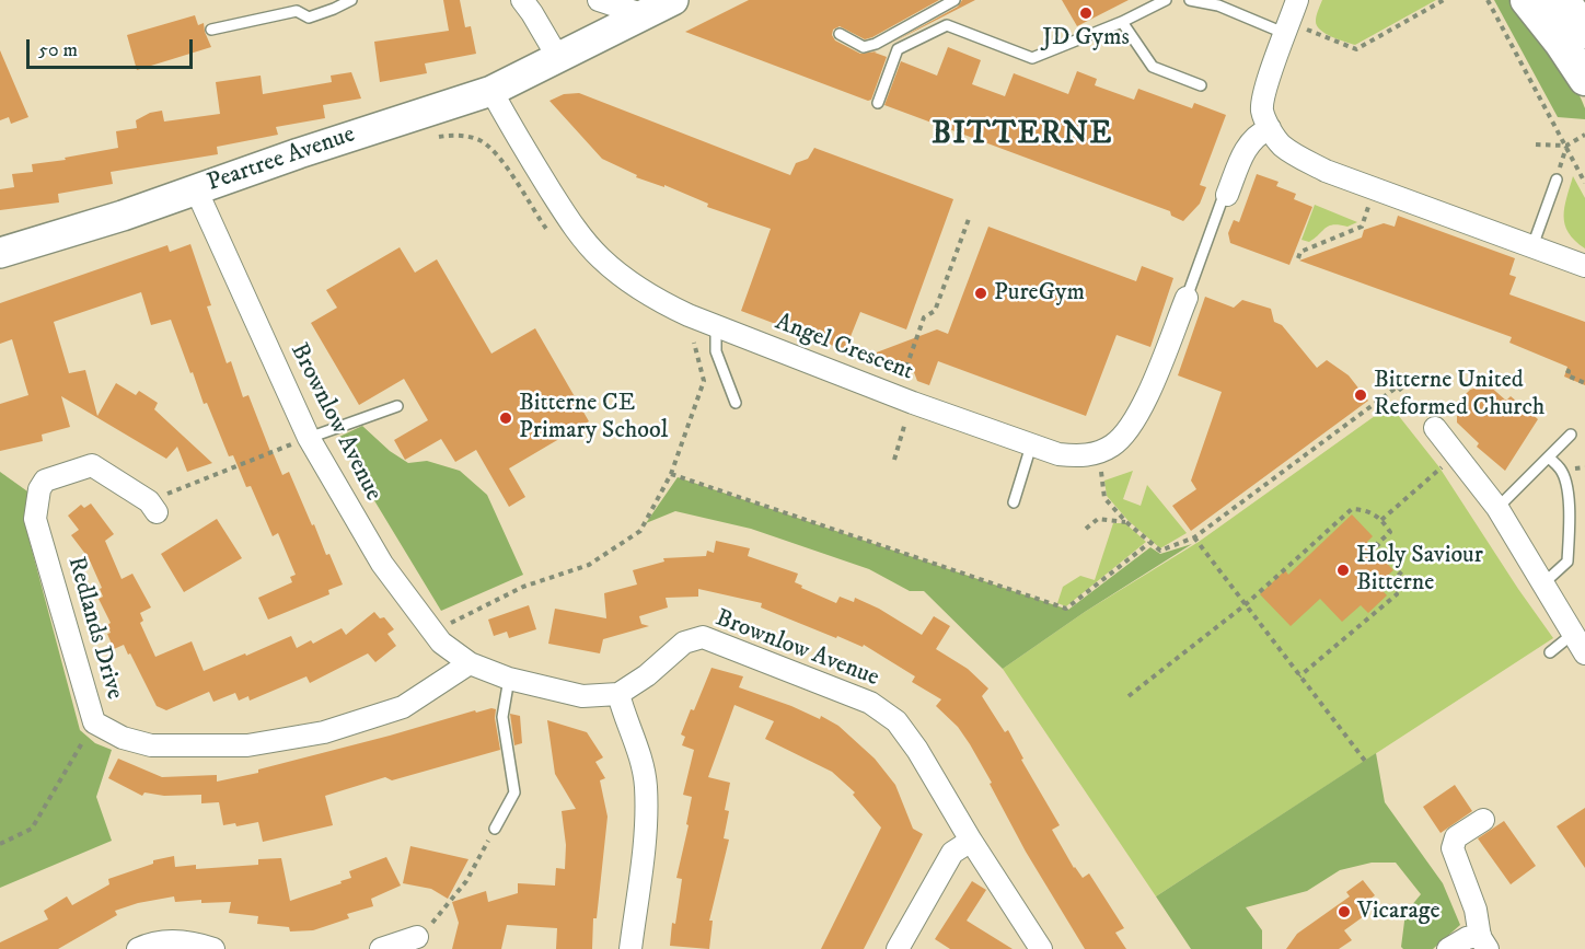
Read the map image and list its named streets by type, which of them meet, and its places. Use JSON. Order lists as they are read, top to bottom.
{
  "streets": {
    "street": [
      "Peartree Avenue",
      "Angel Crescent",
      "Brownlow Avenue",
      "Redlands Drive"
    ]
  },
  "crossings": [
    ["Peartree Avenue", "Angel Crescent"],
    ["Peartree Avenue", "Brownlow Avenue"],
    ["Brownlow Avenue", "Redlands Drive"]
  ],
  "districts": ["BITTERNE"],
  "places": [
    "JD Gyms",
    "PureGym",
    "Bitterne United Reformed Church",
    "Bitterne CE Primary School",
    "Holy Saviour Bitterne",
    "Vicarage"
  ],
  "scale_bar": "50 m"
}
